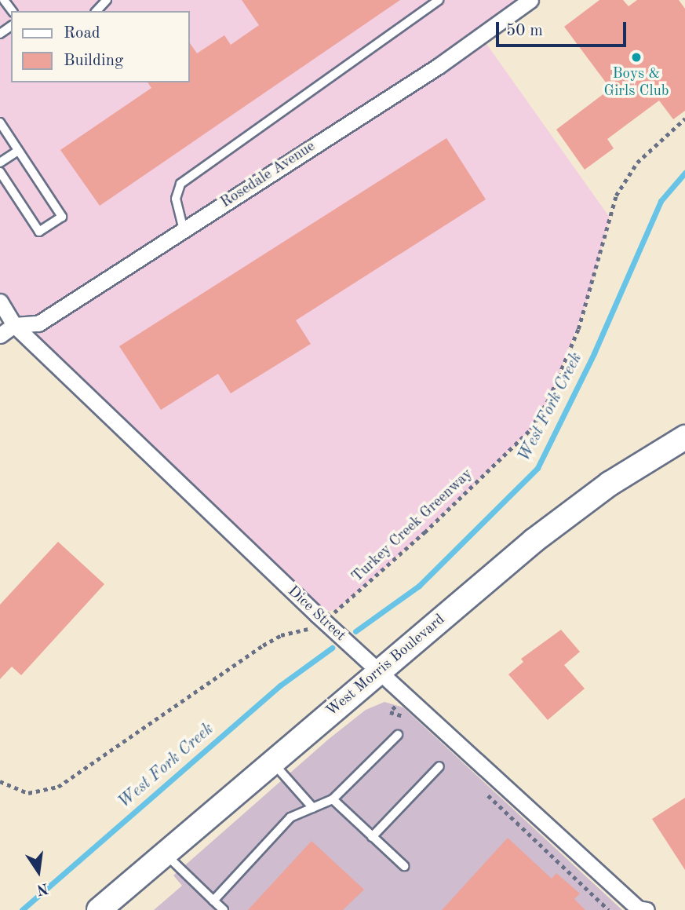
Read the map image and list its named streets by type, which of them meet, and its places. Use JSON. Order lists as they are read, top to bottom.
{
  "streets": {
    "main road": ["West Morris Boulevard"],
    "street": ["Rosedale Avenue", "Dice Street"],
    "path": ["Turkey Creek Greenway"]
  },
  "crossings": [
    ["Rosedale Avenue", "Dice Street"],
    ["Turkey Creek Greenway", "Dice Street"],
    ["Dice Street", "West Morris Boulevard"]
  ],
  "water": ["West Fork Creek"],
  "places": ["Boys & Girls Club"],
  "legend": ["Road", "Building"],
  "scale_bar": "50 m",
  "north": "bottom"
}
